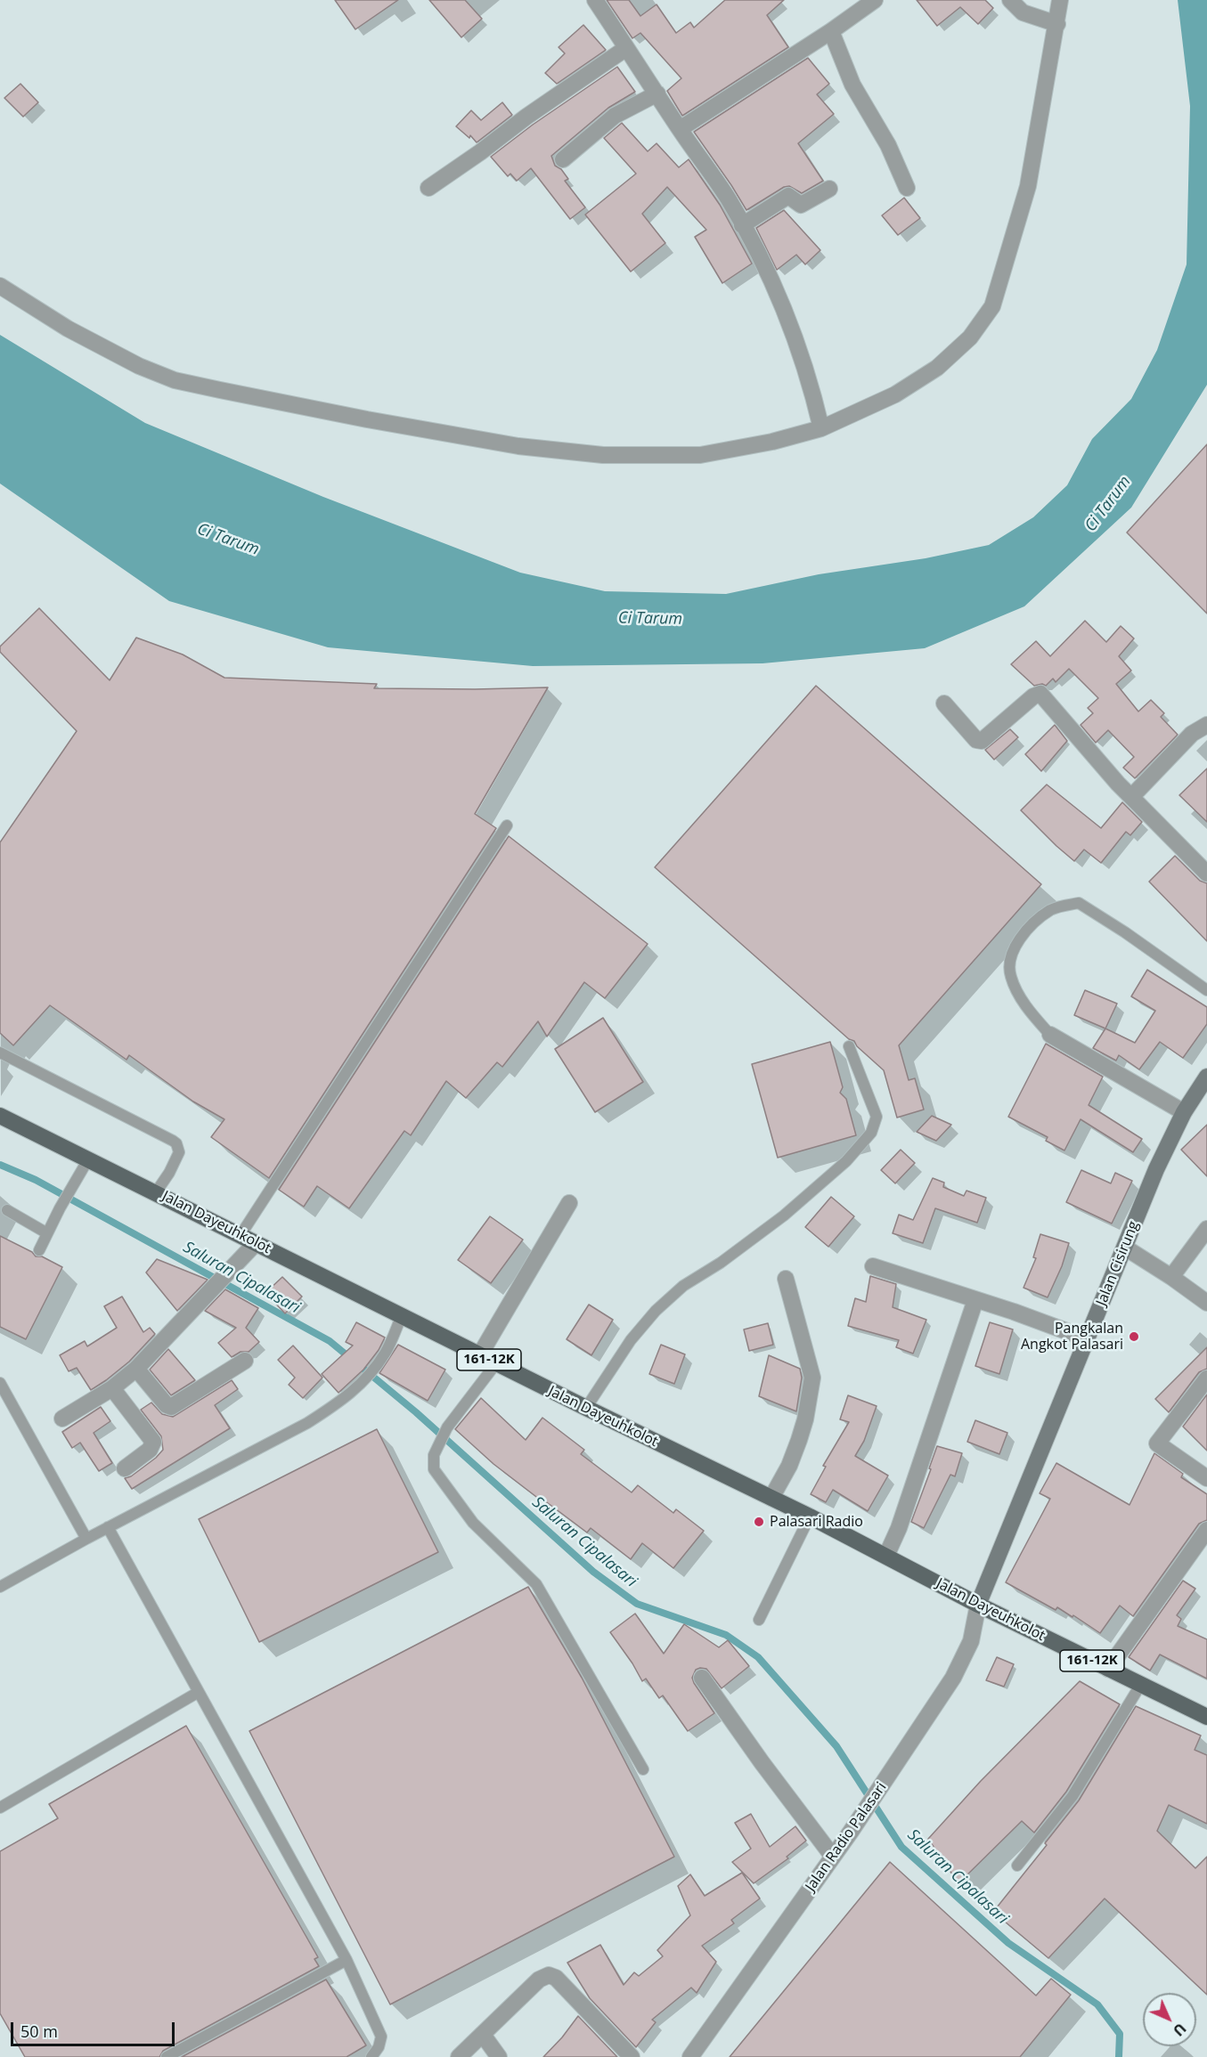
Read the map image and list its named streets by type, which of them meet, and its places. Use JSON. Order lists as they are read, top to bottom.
{
  "streets": {
    "main road": ["Jalan Dayeuhkolot", "Jalan Cisirung", "161-12K"],
    "street": ["Jalan Radio Palasari"]
  },
  "crossings": [
    ["Jalan Dayeuhkolot", "Jalan Cisirung"],
    ["Jalan Dayeuhkolot", "Jalan Radio Palasari"],
    ["Jalan Cisirung", "Jalan Radio Palasari"]
  ],
  "water": ["Ci Tarum", "Saluran Cipalasari"],
  "places": ["Pangkalan Angkot Palasari", "Palasari Radio"],
  "scale_bar": "50 m",
  "north": "bottom right"
}
